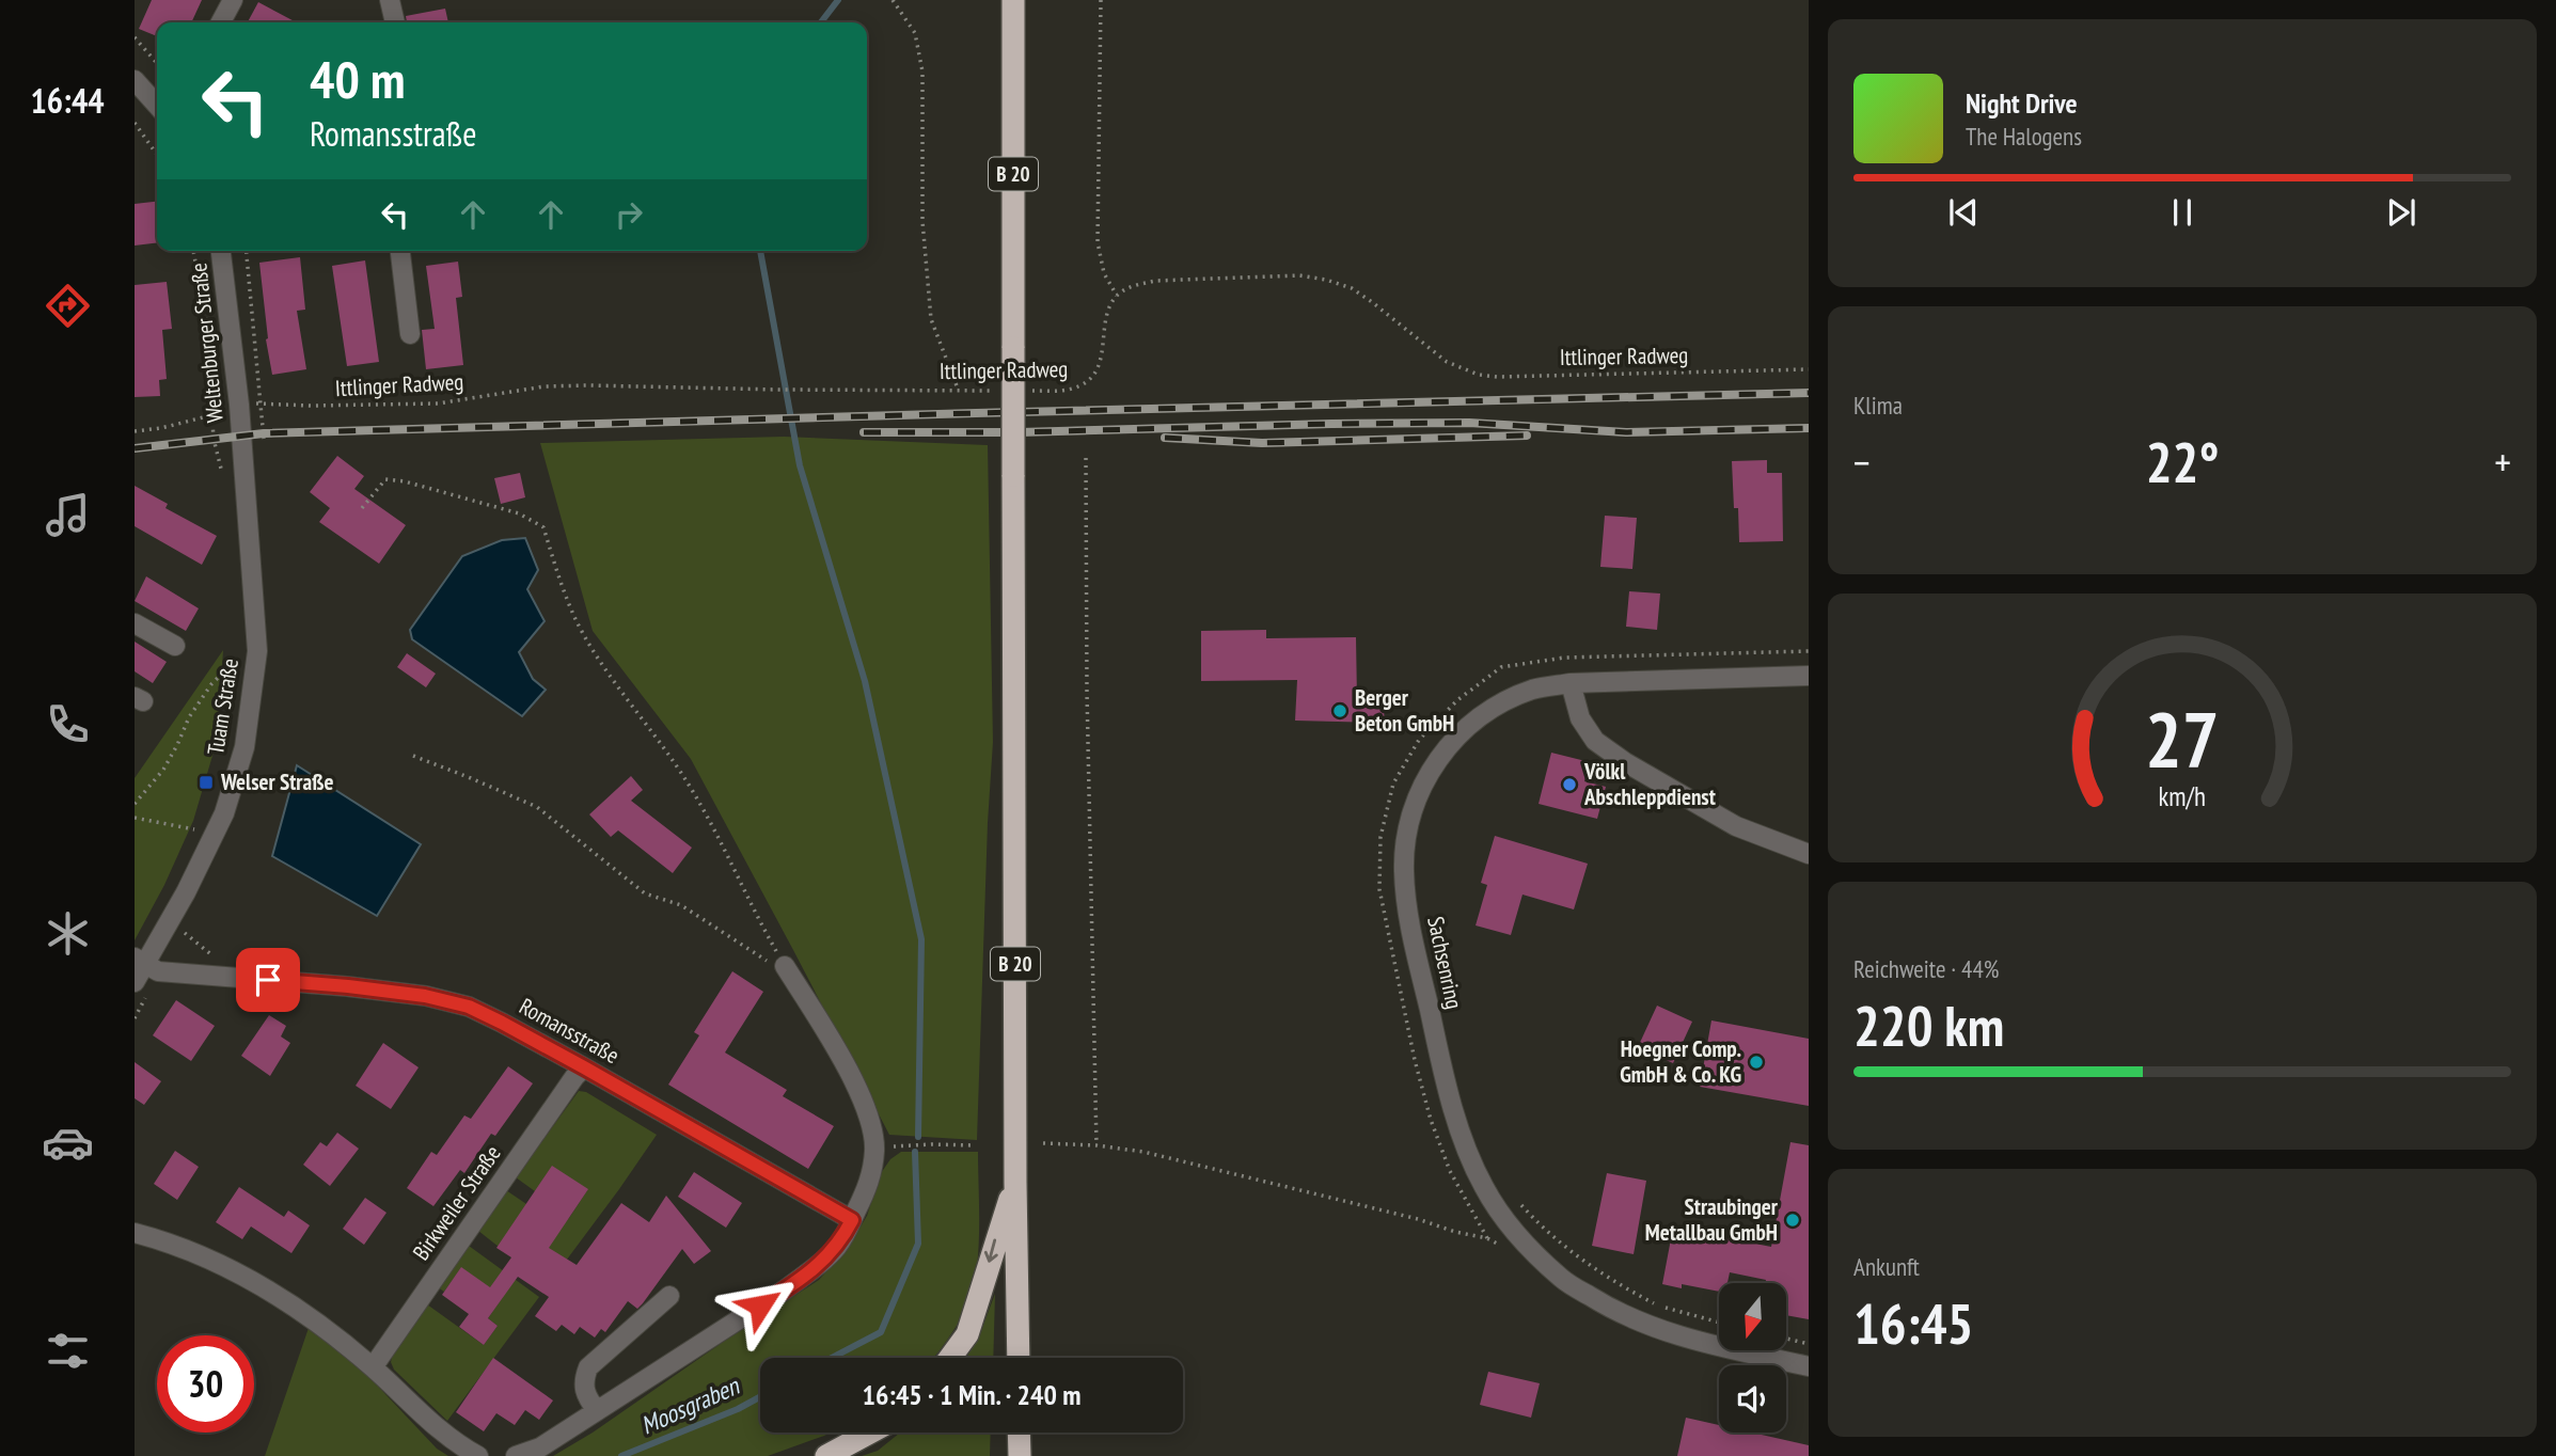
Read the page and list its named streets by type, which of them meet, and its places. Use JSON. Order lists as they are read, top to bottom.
{
  "streets": {
    "highway": ["B 20"],
    "street": [
      "Weltenburger Straße",
      "Tuam Straße",
      "Sachsenring",
      "Romansstraße",
      "Birkweiler Straße"
    ],
    "path": ["Ittlinger Radweg"]
  },
  "crossings": [
    ["Weltenburger Straße", "Ittlinger Radweg"],
    ["Weltenburger Straße", "Tuam Straße"],
    ["Tuam Straße", "Romansstraße"],
    ["Romansstraße", "Birkweiler Straße"]
  ],
  "water": ["Moosgraben"],
  "places": {
    "other": [
      "Berger Beton GmbH",
      "Völkl Abschleppdienst",
      "Hoegner Comp. GmbH & Co. KG",
      "Straubinger Metallbau GmbH"
    ],
    "transit": ["Welser Straße"]
  },
  "north": "bottom",
  "page": {
    "tabs": "16:44",
    "turn": ["40 m", "Romansstraße"],
    "song": ["Night Drive", "The Halogens"],
    "tile": [
      "Klima",
      ["Reichweite · 44%", "220 km"],
      ["Ankunft", "16:45"]
    ],
    "heat": ["−", "22°", "+"],
    "limit": "30",
    "trip": "16:45 · 1 Min. · 240 m",
    "gauge": ["27", "km/h"]
  }
}
